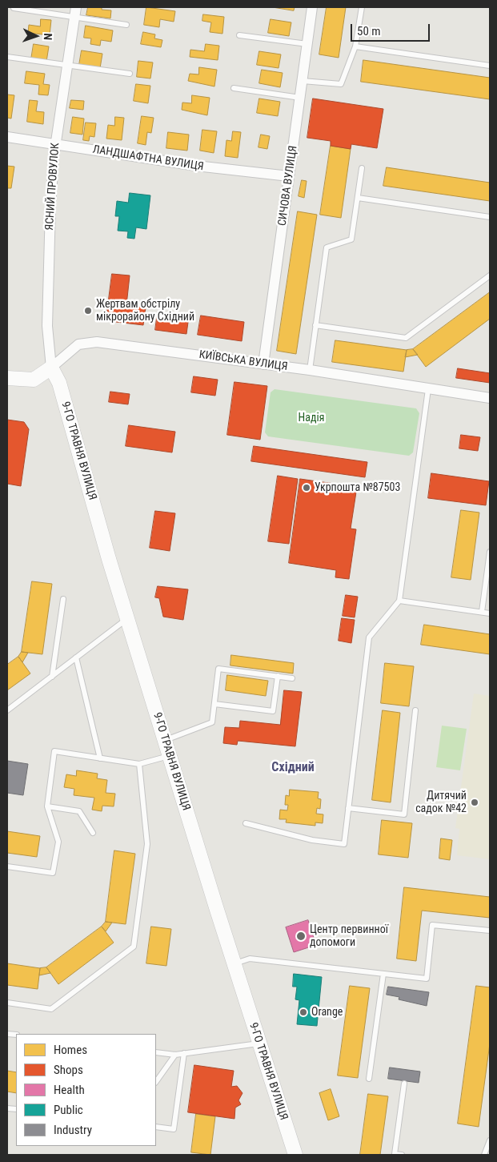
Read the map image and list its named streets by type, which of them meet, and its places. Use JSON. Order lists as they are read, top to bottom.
{
  "streets": {
    "street": [
      "ЛАНДШАФТНА ВУЛИЦЯ",
      "СИЧОВА ВУЛИЦЯ",
      "ЯСНИЙ ПРОВУЛОК",
      "КИЇВСЬКА ВУЛИЦЯ",
      "9-ГО ТРАВНЯ ВУЛИЦЯ"
    ]
  },
  "crossings": [
    ["ЛАНДШАФТНА ВУЛИЦЯ", "СИЧОВА ВУЛИЦЯ"],
    ["ЛАНДШАФТНА ВУЛИЦЯ", "ЯСНИЙ ПРОВУЛОК"],
    ["СИЧОВА ВУЛИЦЯ", "КИЇВСЬКА ВУЛИЦЯ"],
    ["ЯСНИЙ ПРОВУЛОК", "КИЇВСЬКА ВУЛИЦЯ"],
    ["ЯСНИЙ ПРОВУЛОК", "9-ГО ТРАВНЯ ВУЛИЦЯ"],
    ["КИЇВСЬКА ВУЛИЦЯ", "9-ГО ТРАВНЯ ВУЛИЦЯ"]
  ],
  "districts": ["Східний"],
  "parks": ["Надія"],
  "places": [
    "Жертвам обстрілу мікрорайону Східний",
    "Укрпошта №87503",
    "Дитячий садок №42",
    "Центр первинної допомоги",
    "Orange"
  ],
  "legend": [
    "Homes",
    "Shops",
    "Health",
    "Public",
    "Industry"
  ],
  "scale_bar": "50 m",
  "north": "right"
}
